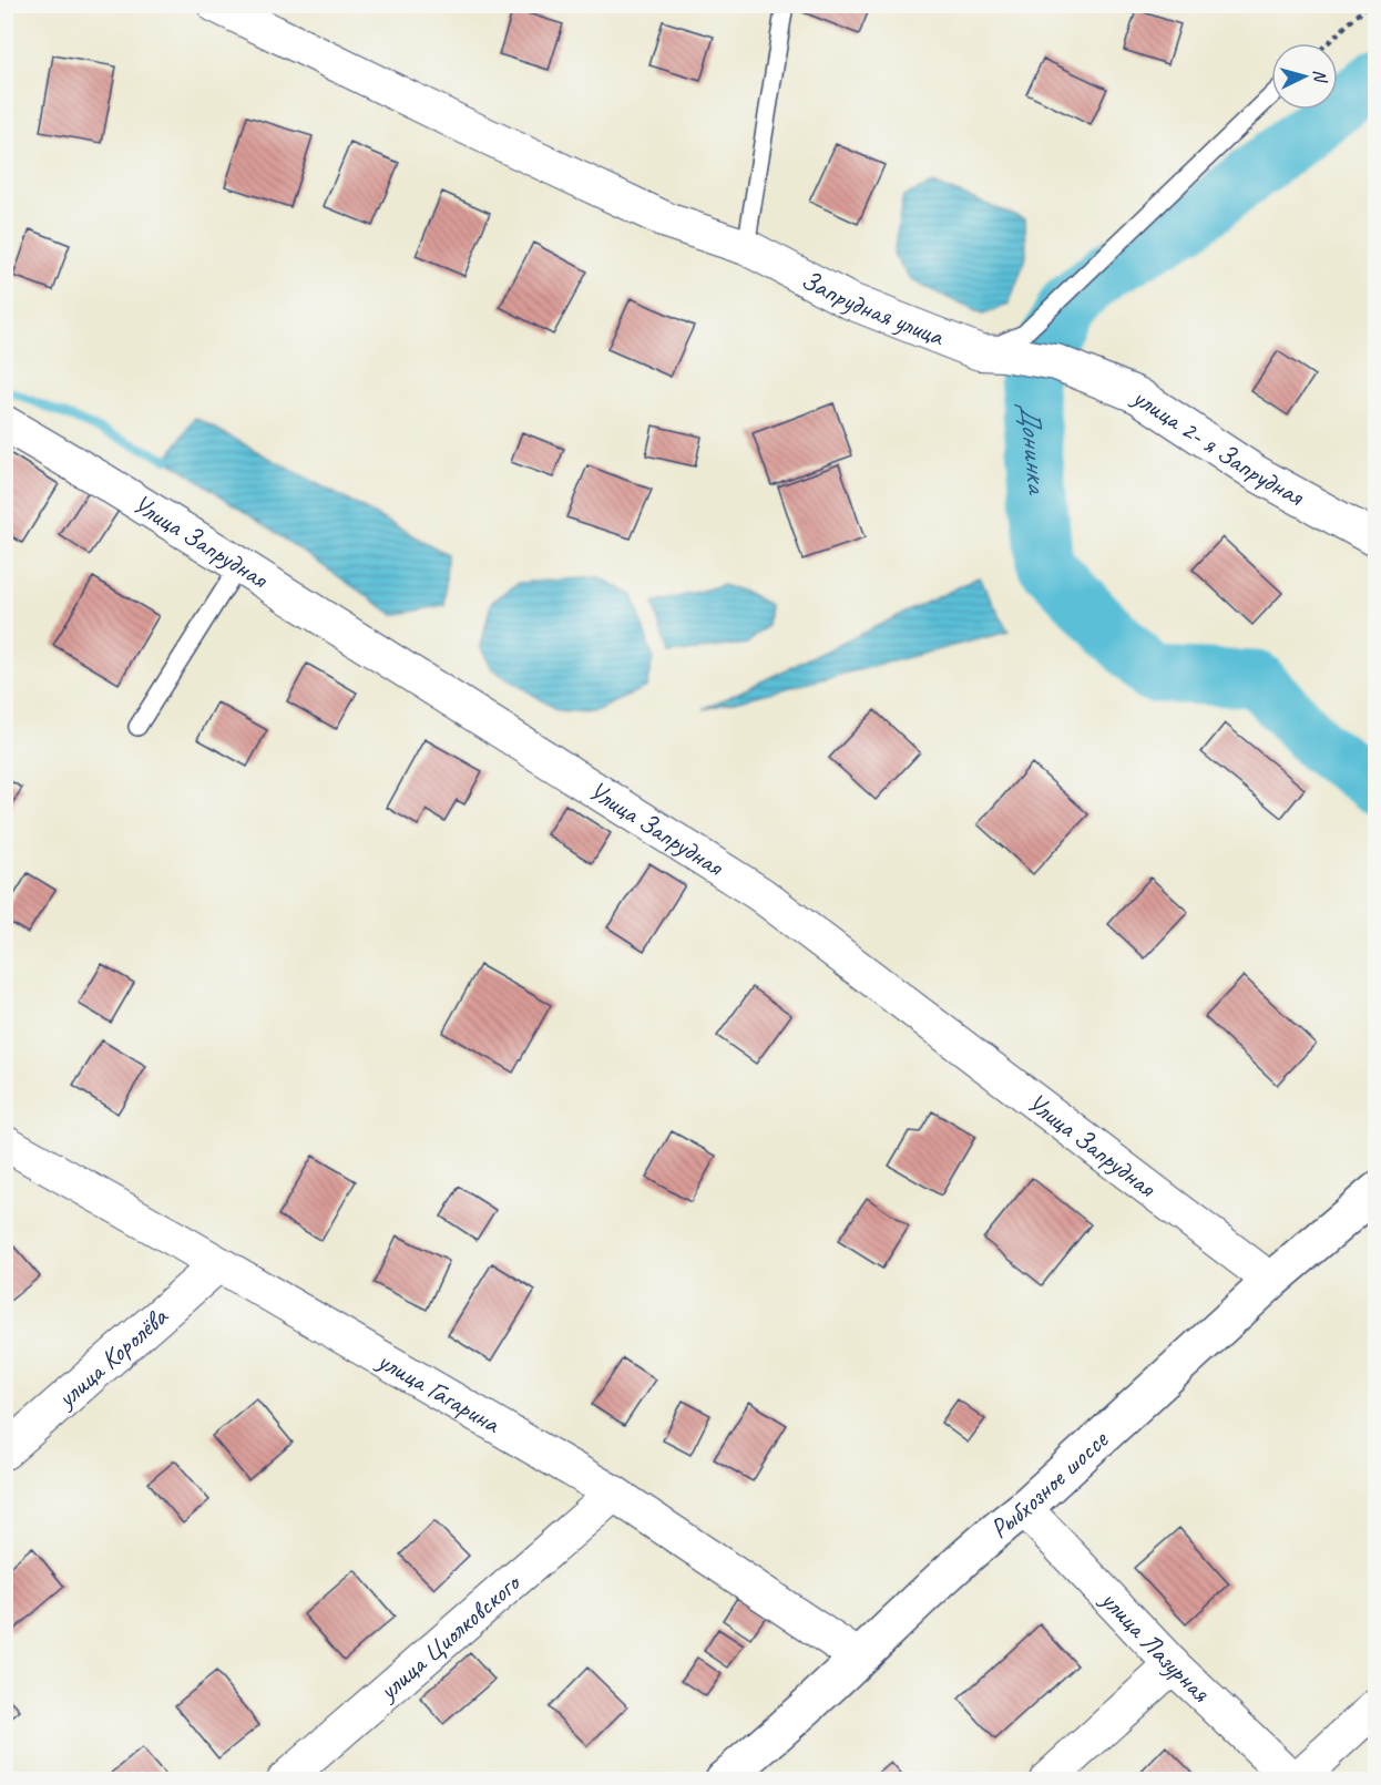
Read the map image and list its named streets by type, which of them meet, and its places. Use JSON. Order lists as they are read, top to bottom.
{
  "streets": {
    "street": [
      "Запрудная улица",
      "улица 2- я Запрудная",
      "Улица Запрудная",
      "улица Королёва",
      "улица Гагарина",
      "Рыбхозное шоссе",
      "улица Циолковского",
      "улица Лазурная"
    ]
  },
  "crossings": [
    ["Запрудная улица", "улица 2- я Запрудная"],
    ["Улица Запрудная", "Рыбхозное шоссе"],
    ["улица Королёва", "улица Гагарина"],
    ["улица Гагарина", "Рыбхозное шоссе"],
    ["улица Гагарина", "улица Циолковского"],
    ["Рыбхозное шоссе", "улица Лазурная"]
  ],
  "water": ["Донинка"],
  "north": "right"
}
